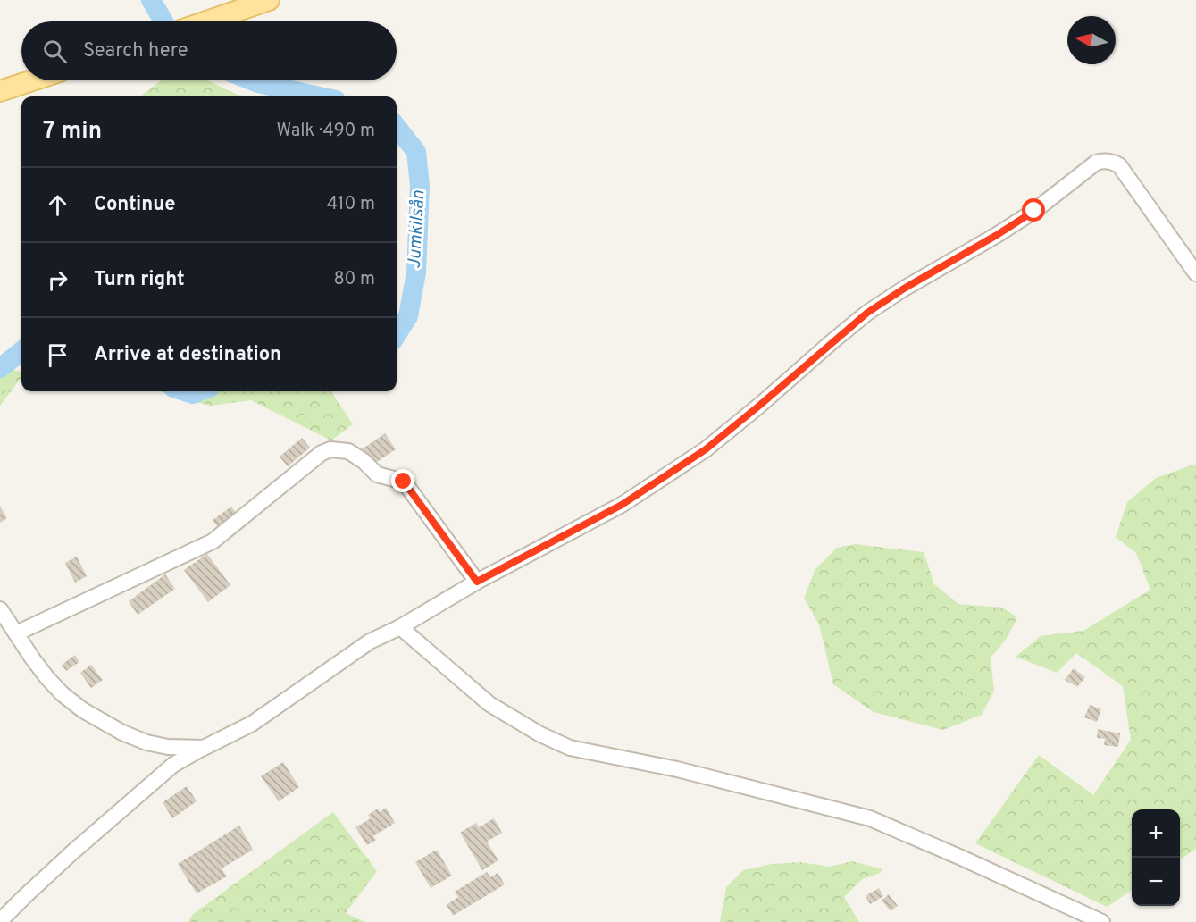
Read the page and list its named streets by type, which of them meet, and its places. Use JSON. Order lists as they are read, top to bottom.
{
  "water": ["Jumkilsån"],
  "north": "left",
  "page": {
    "search": "Search here",
    "heading": ["7 min", "Walk · 490 m"],
    "list": [
      ["Continue", "410 m"],
      ["Turn right", "80 m"],
      "Arrive at destination"
    ],
    "map_buttons": ["+", "−"]
  }
}
